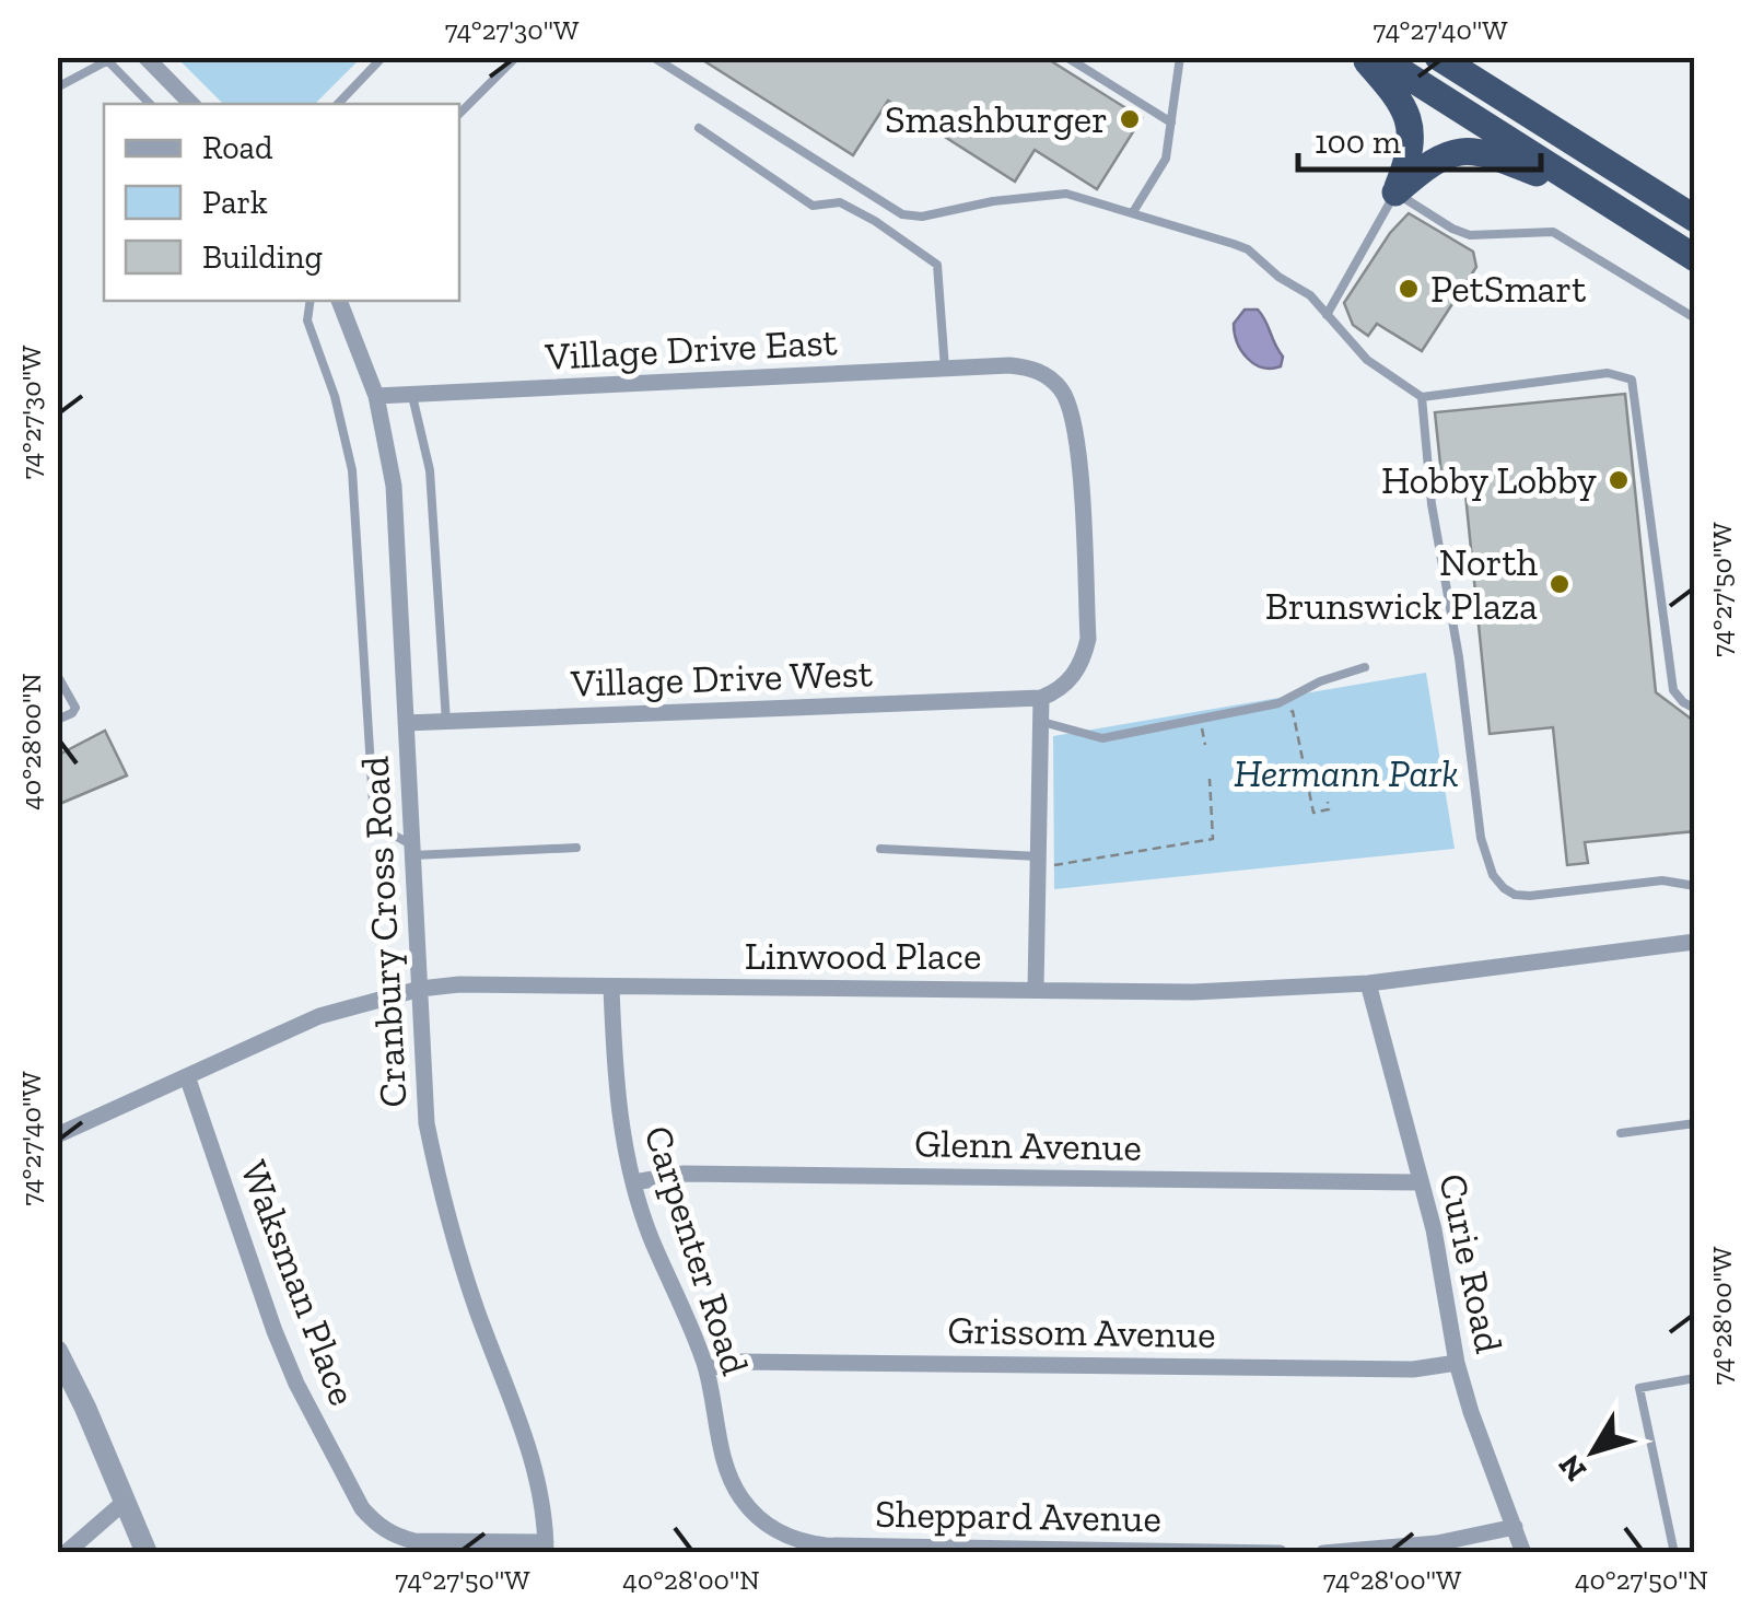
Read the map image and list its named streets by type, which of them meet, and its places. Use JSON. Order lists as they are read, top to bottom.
{
  "streets": {
    "street": [
      "Village Drive East",
      "Village Drive West",
      "Cranbury Cross Road",
      "Linwood Place",
      "Glenn Avenue",
      "Carpenter Road",
      "Curie Road",
      "Waksman Place",
      "Grissom Avenue",
      "Sheppard Avenue"
    ]
  },
  "crossings": [
    ["Village Drive East", "Village Drive West"],
    ["Village Drive East", "Cranbury Cross Road"],
    ["Village Drive West", "Cranbury Cross Road"],
    ["Cranbury Cross Road", "Linwood Place"],
    ["Cranbury Cross Road", "Waksman Place"],
    ["Linwood Place", "Carpenter Road"],
    ["Linwood Place", "Curie Road"],
    ["Linwood Place", "Waksman Place"],
    ["Glenn Avenue", "Carpenter Road"],
    ["Glenn Avenue", "Curie Road"],
    ["Carpenter Road", "Grissom Avenue"],
    ["Carpenter Road", "Sheppard Avenue"],
    ["Curie Road", "Grissom Avenue"]
  ],
  "parks": ["Hermann Park"],
  "places": [
    "Smashburger",
    "PetSmart",
    "Hobby Lobby",
    "North Brunswick Plaza"
  ],
  "legend": ["Road", "Park", "Building"],
  "scale_bar": "100 m",
  "north": "bottom left",
  "coordinates": [
    "74°27'30\"W",
    "74°27'40\"W",
    "74°27'50\"W",
    "40°28'00\"N",
    "74°28'00\"W",
    "40°27'50\"N"
  ]
}
